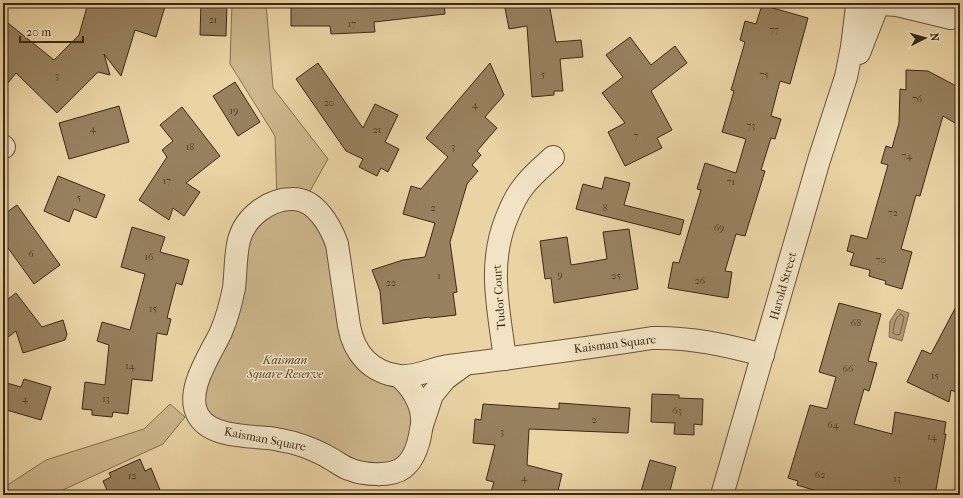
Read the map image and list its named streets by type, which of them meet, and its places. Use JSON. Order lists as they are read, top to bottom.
{
  "streets": {
    "street": ["Harold Street", "Tudor Court", "Kaisman Square"]
  },
  "crossings": [
    ["Harold Street", "Kaisman Square"],
    ["Tudor Court", "Kaisman Square"]
  ],
  "parks": ["Kaisman Square Reserve"],
  "house_numbers": [
    "21",
    "17",
    "77",
    "5",
    "75",
    "3",
    "76",
    "20",
    "4",
    "19",
    "73",
    "4",
    "21",
    "7",
    "18",
    "3",
    "74",
    "17",
    "71",
    "5",
    "2",
    "8",
    "72",
    "69",
    "6",
    "16",
    "70",
    "9",
    "1",
    "25",
    "26",
    "22",
    "15",
    "68",
    "14",
    "66",
    "15",
    "4",
    "13",
    "63",
    "2",
    "64",
    "3",
    "14",
    "62",
    "12",
    "4",
    "13"
  ],
  "scale_bar": "20 m",
  "north": "right"
}
